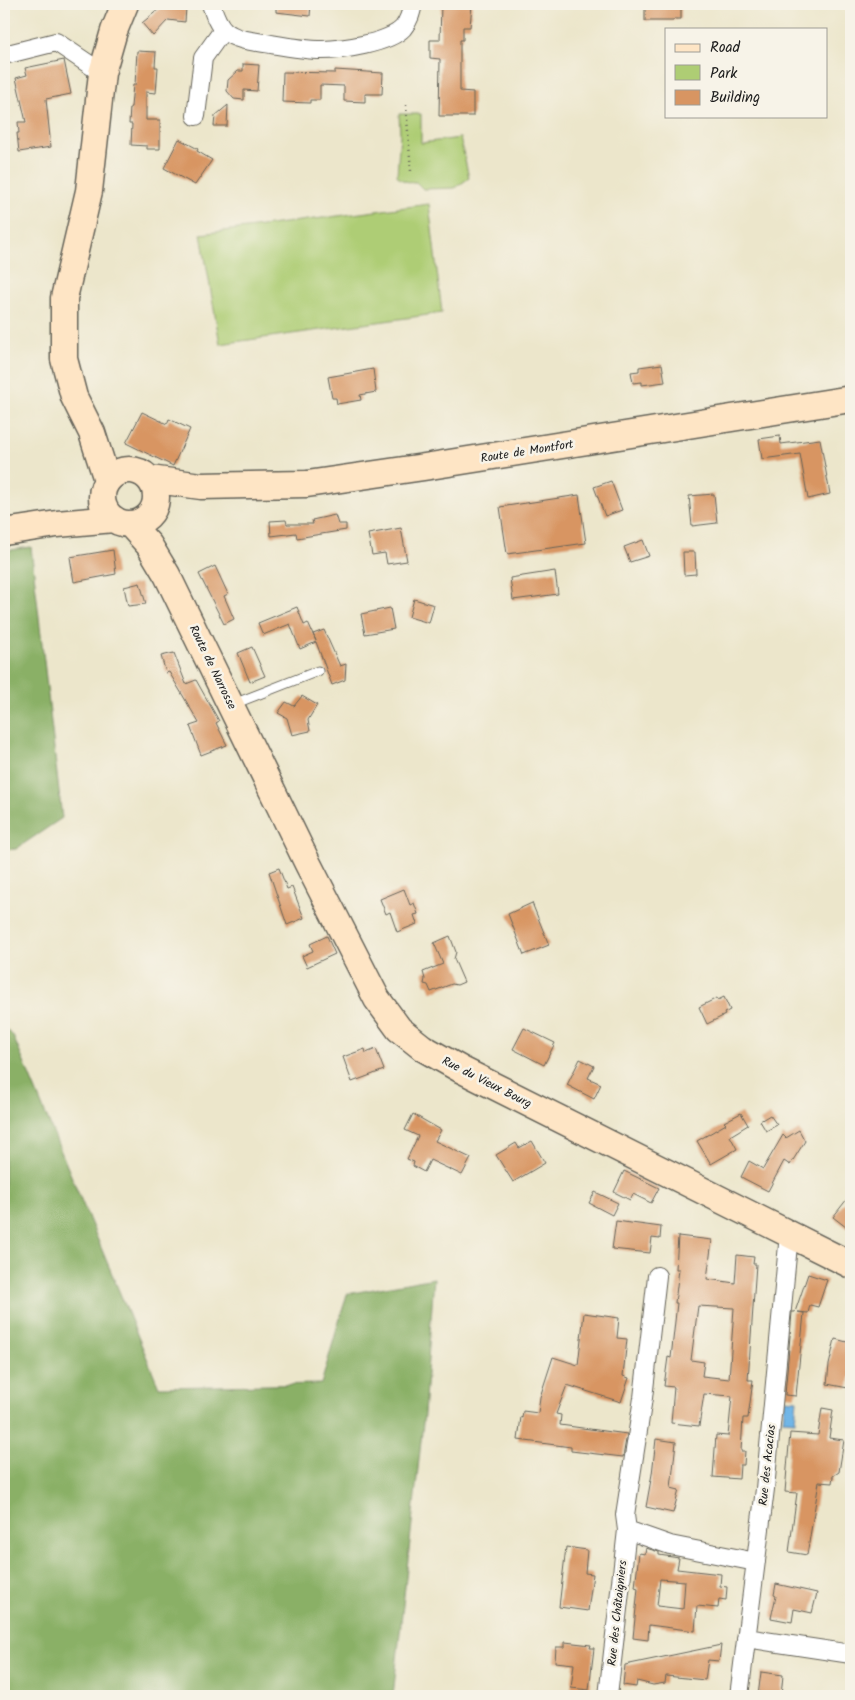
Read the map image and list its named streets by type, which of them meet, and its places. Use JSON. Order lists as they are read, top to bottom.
{
  "streets": {
    "street": [
      "Route de Montfort",
      "Route de Narrosse",
      "Rue du Vieux Bourg",
      "Rue des Acacias",
      "Rue des Châtaigniers"
    ]
  },
  "crossings": [
    ["Route de Montfort", "Route de Narrosse"],
    ["Route de Narrosse", "Rue du Vieux Bourg"],
    ["Rue du Vieux Bourg", "Rue des Acacias"]
  ],
  "legend": ["Road", "Park", "Building"]
}
